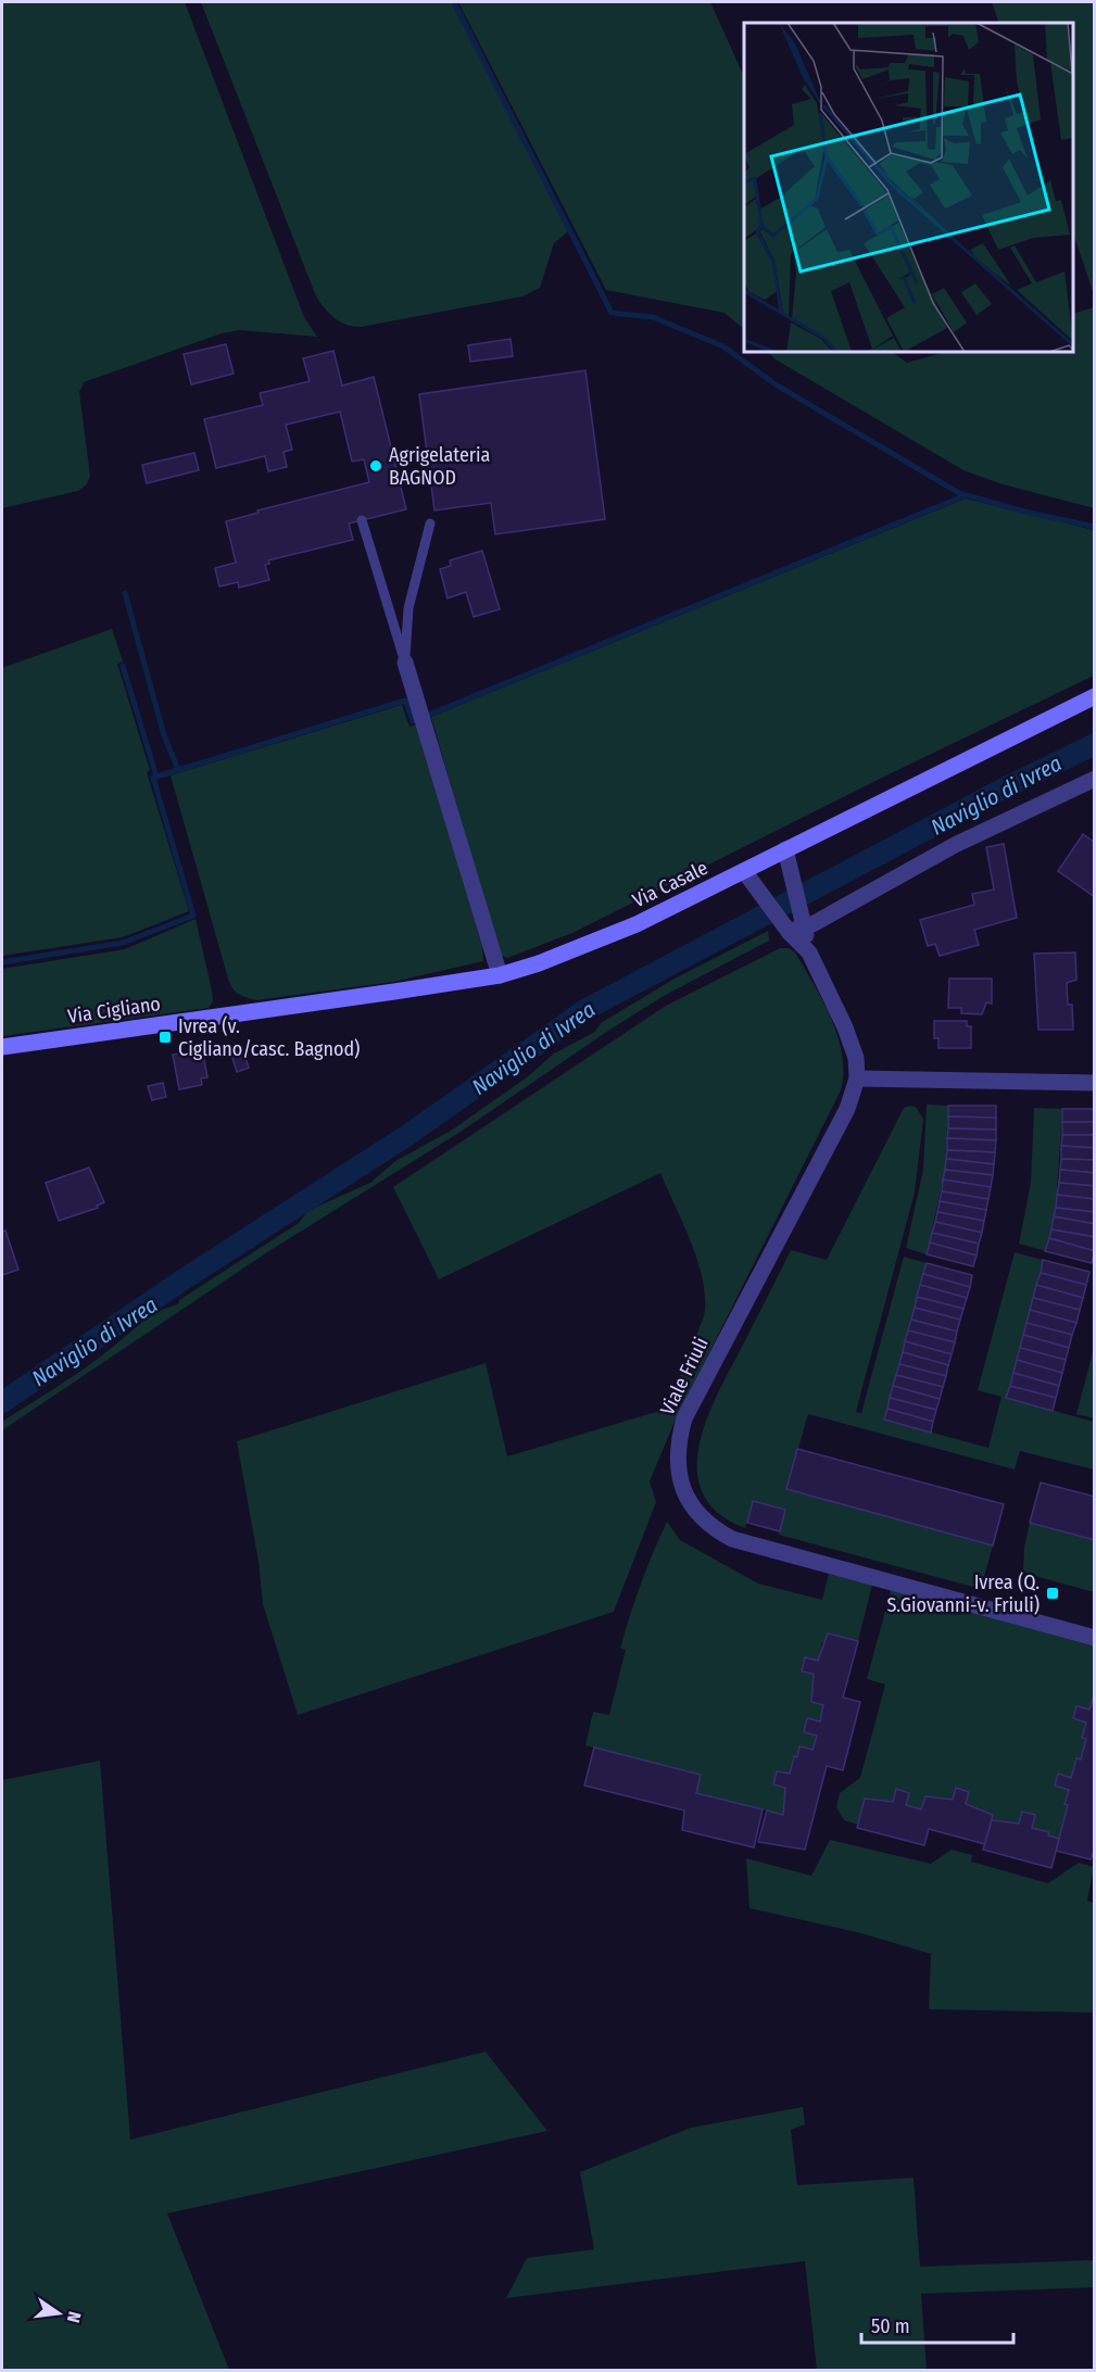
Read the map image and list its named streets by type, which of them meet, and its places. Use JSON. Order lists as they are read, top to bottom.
{
  "streets": {
    "main road": ["Via Casale", "Via Cigliano"],
    "street": ["Viale Friuli"]
  },
  "crossings": [
    ["Via Casale", "Via Cigliano"],
    ["Via Casale", "Viale Friuli"]
  ],
  "water": ["Naviglio di Ivrea"],
  "places": {
    "other": ["Agrigelateria BAGNOD"],
    "transit": ["Ivrea (v. Cigliano/casc. Bagnod)", "Ivrea (Q. S.Giovanni-v. Friuli)"]
  },
  "scale_bar": "50 m",
  "north": "right"
}
